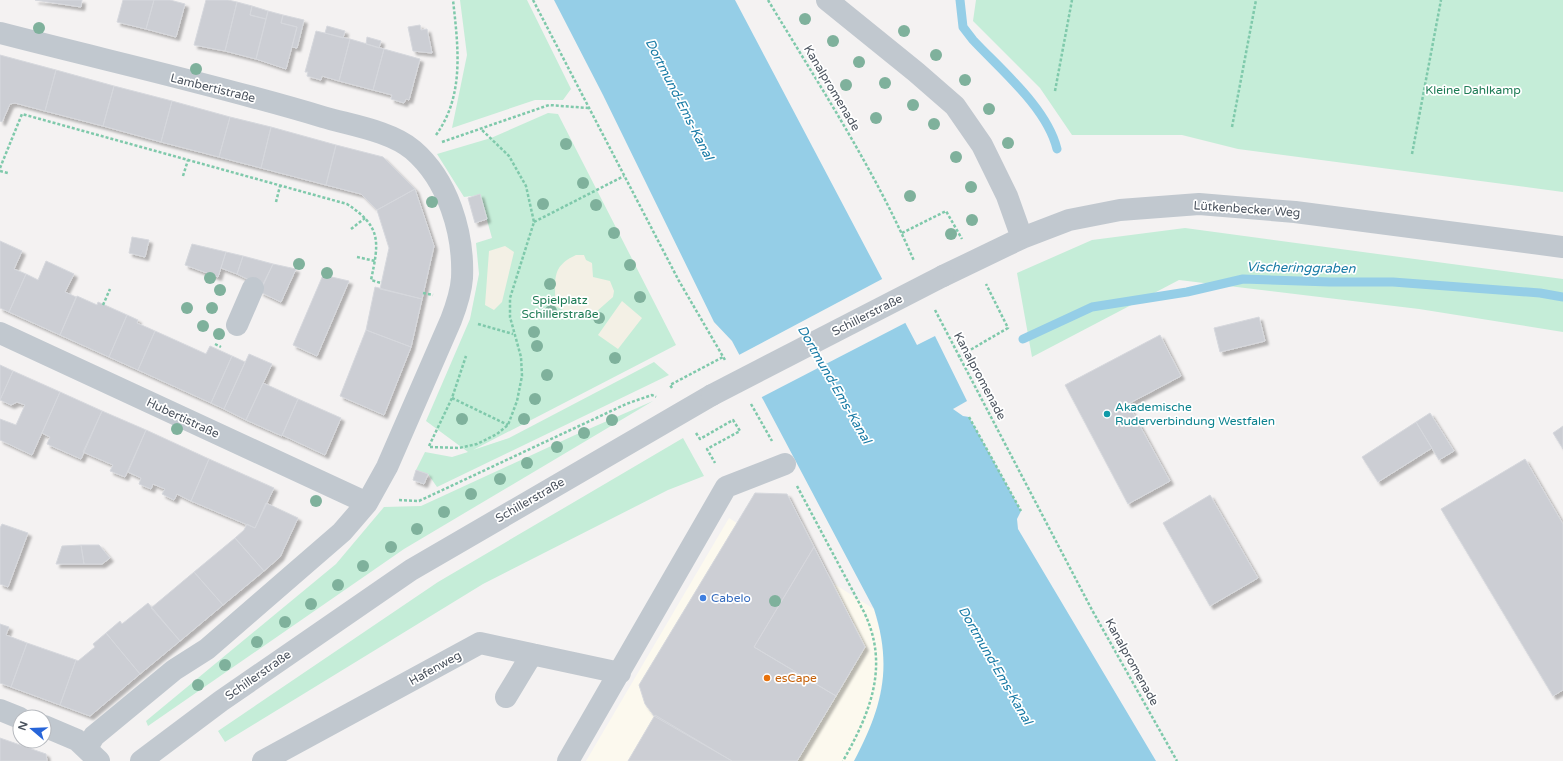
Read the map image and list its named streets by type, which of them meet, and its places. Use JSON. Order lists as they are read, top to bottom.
{
  "streets": {
    "street": [
      "Lambertistraße",
      "Lütkenbecker Weg",
      "Schillerstraße",
      "Hubertistraße",
      "Hafenweg"
    ],
    "path": ["Kanalpromenade"]
  },
  "crossings": [
    ["Lütkenbecker Weg", "Schillerstraße"]
  ],
  "water": ["Dortmund-Ems-Kanal", "Vischeringgraben"],
  "parks": ["Kleine Dahlkamp", "Spielplatz Schillerstraße"],
  "places": ["Akademische Ruderverbindung Westfalen", "Cabelo", "esCape"],
  "north": "left"
}
